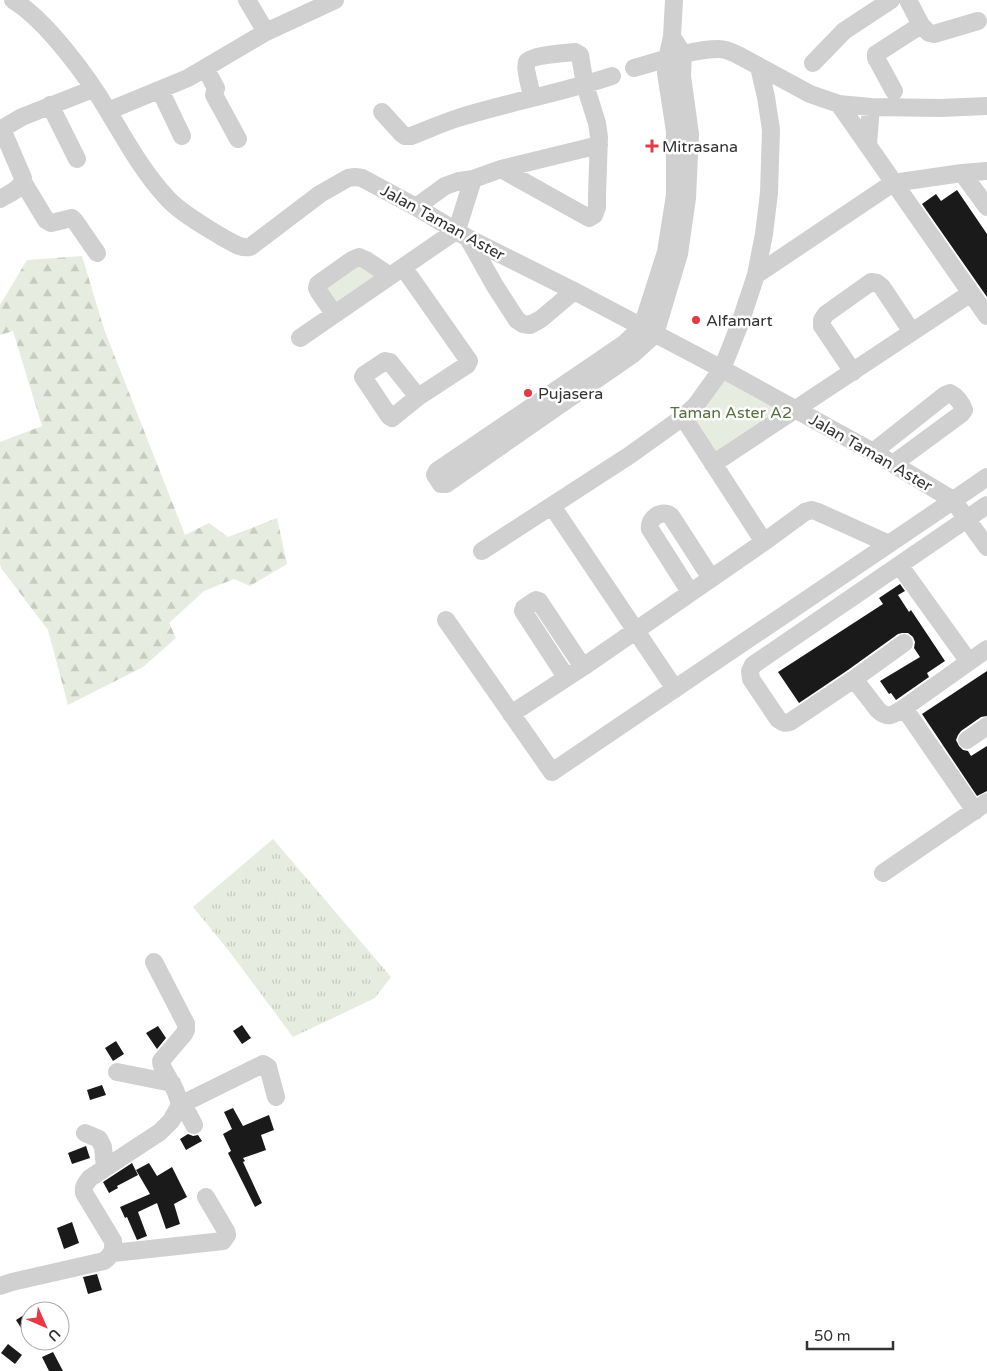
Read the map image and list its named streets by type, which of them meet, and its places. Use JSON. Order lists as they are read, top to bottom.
{
  "streets": {
    "street": ["Jalan Taman Aster"]
  },
  "parks": ["Taman Aster A2"],
  "places": {
    "health": ["Mitrasana"],
    "other": ["Alfamart", "Pujasera"]
  },
  "scale_bar": "50 m",
  "north": "bottom right"
}
